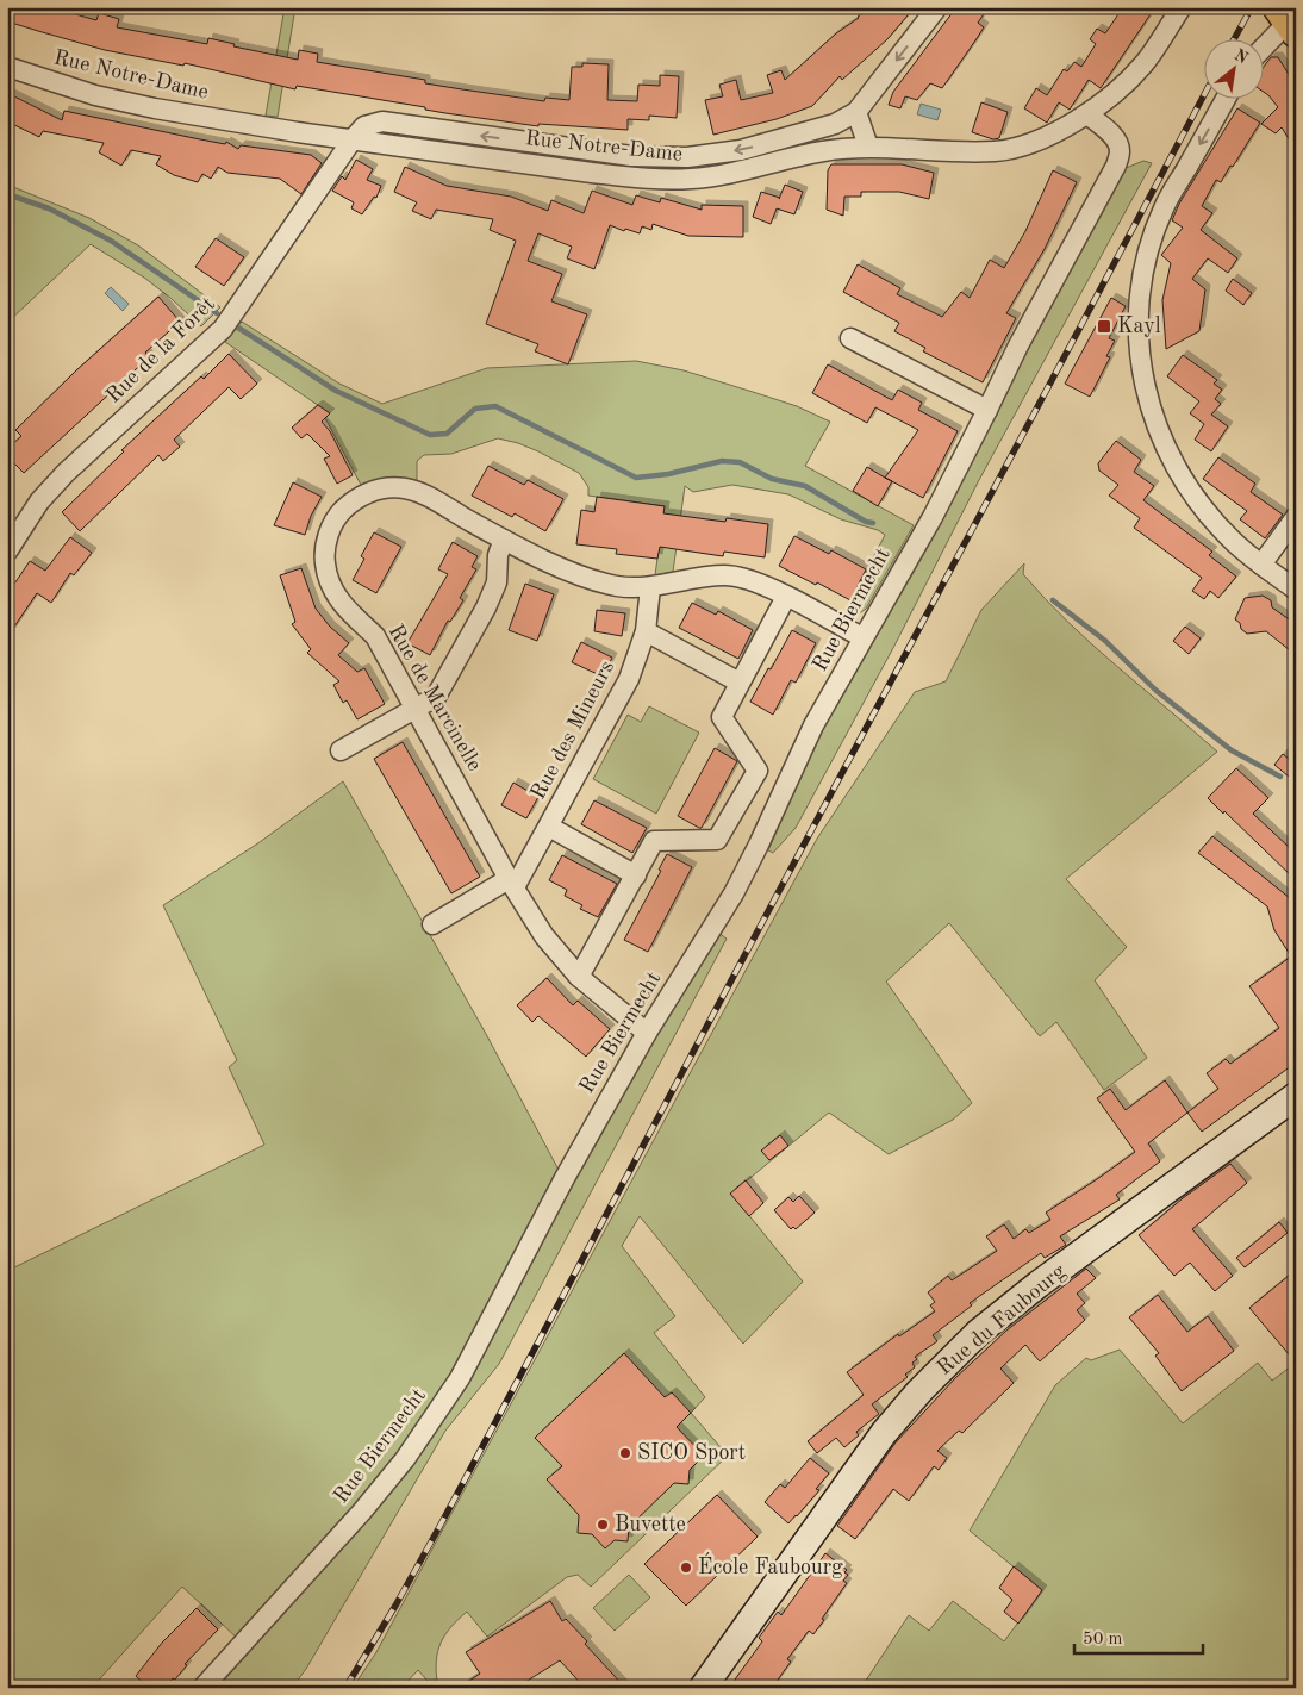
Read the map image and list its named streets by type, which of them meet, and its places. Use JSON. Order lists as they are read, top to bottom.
{
  "streets": {
    "main road": ["Rue du Faubourg"],
    "street": [
      "Rue Notre-Dame",
      "Rue de la Forêt",
      "Rue Biermecht",
      "Rue de Marcinelle",
      "Rue des Mineurs"
    ]
  },
  "crossings": [
    ["Rue Notre-Dame", "Rue de la Forêt"],
    ["Rue Notre-Dame", "Rue Biermecht"],
    ["Rue Biermecht", "Rue de Marcinelle"],
    ["Rue de Marcinelle", "Rue des Mineurs"]
  ],
  "places": {
    "transit": ["Kayl"],
    "other": ["SICO Sport", "Buvette", "École Faubourg"]
  },
  "scale_bar": "50 m",
  "north": "top right"
}
